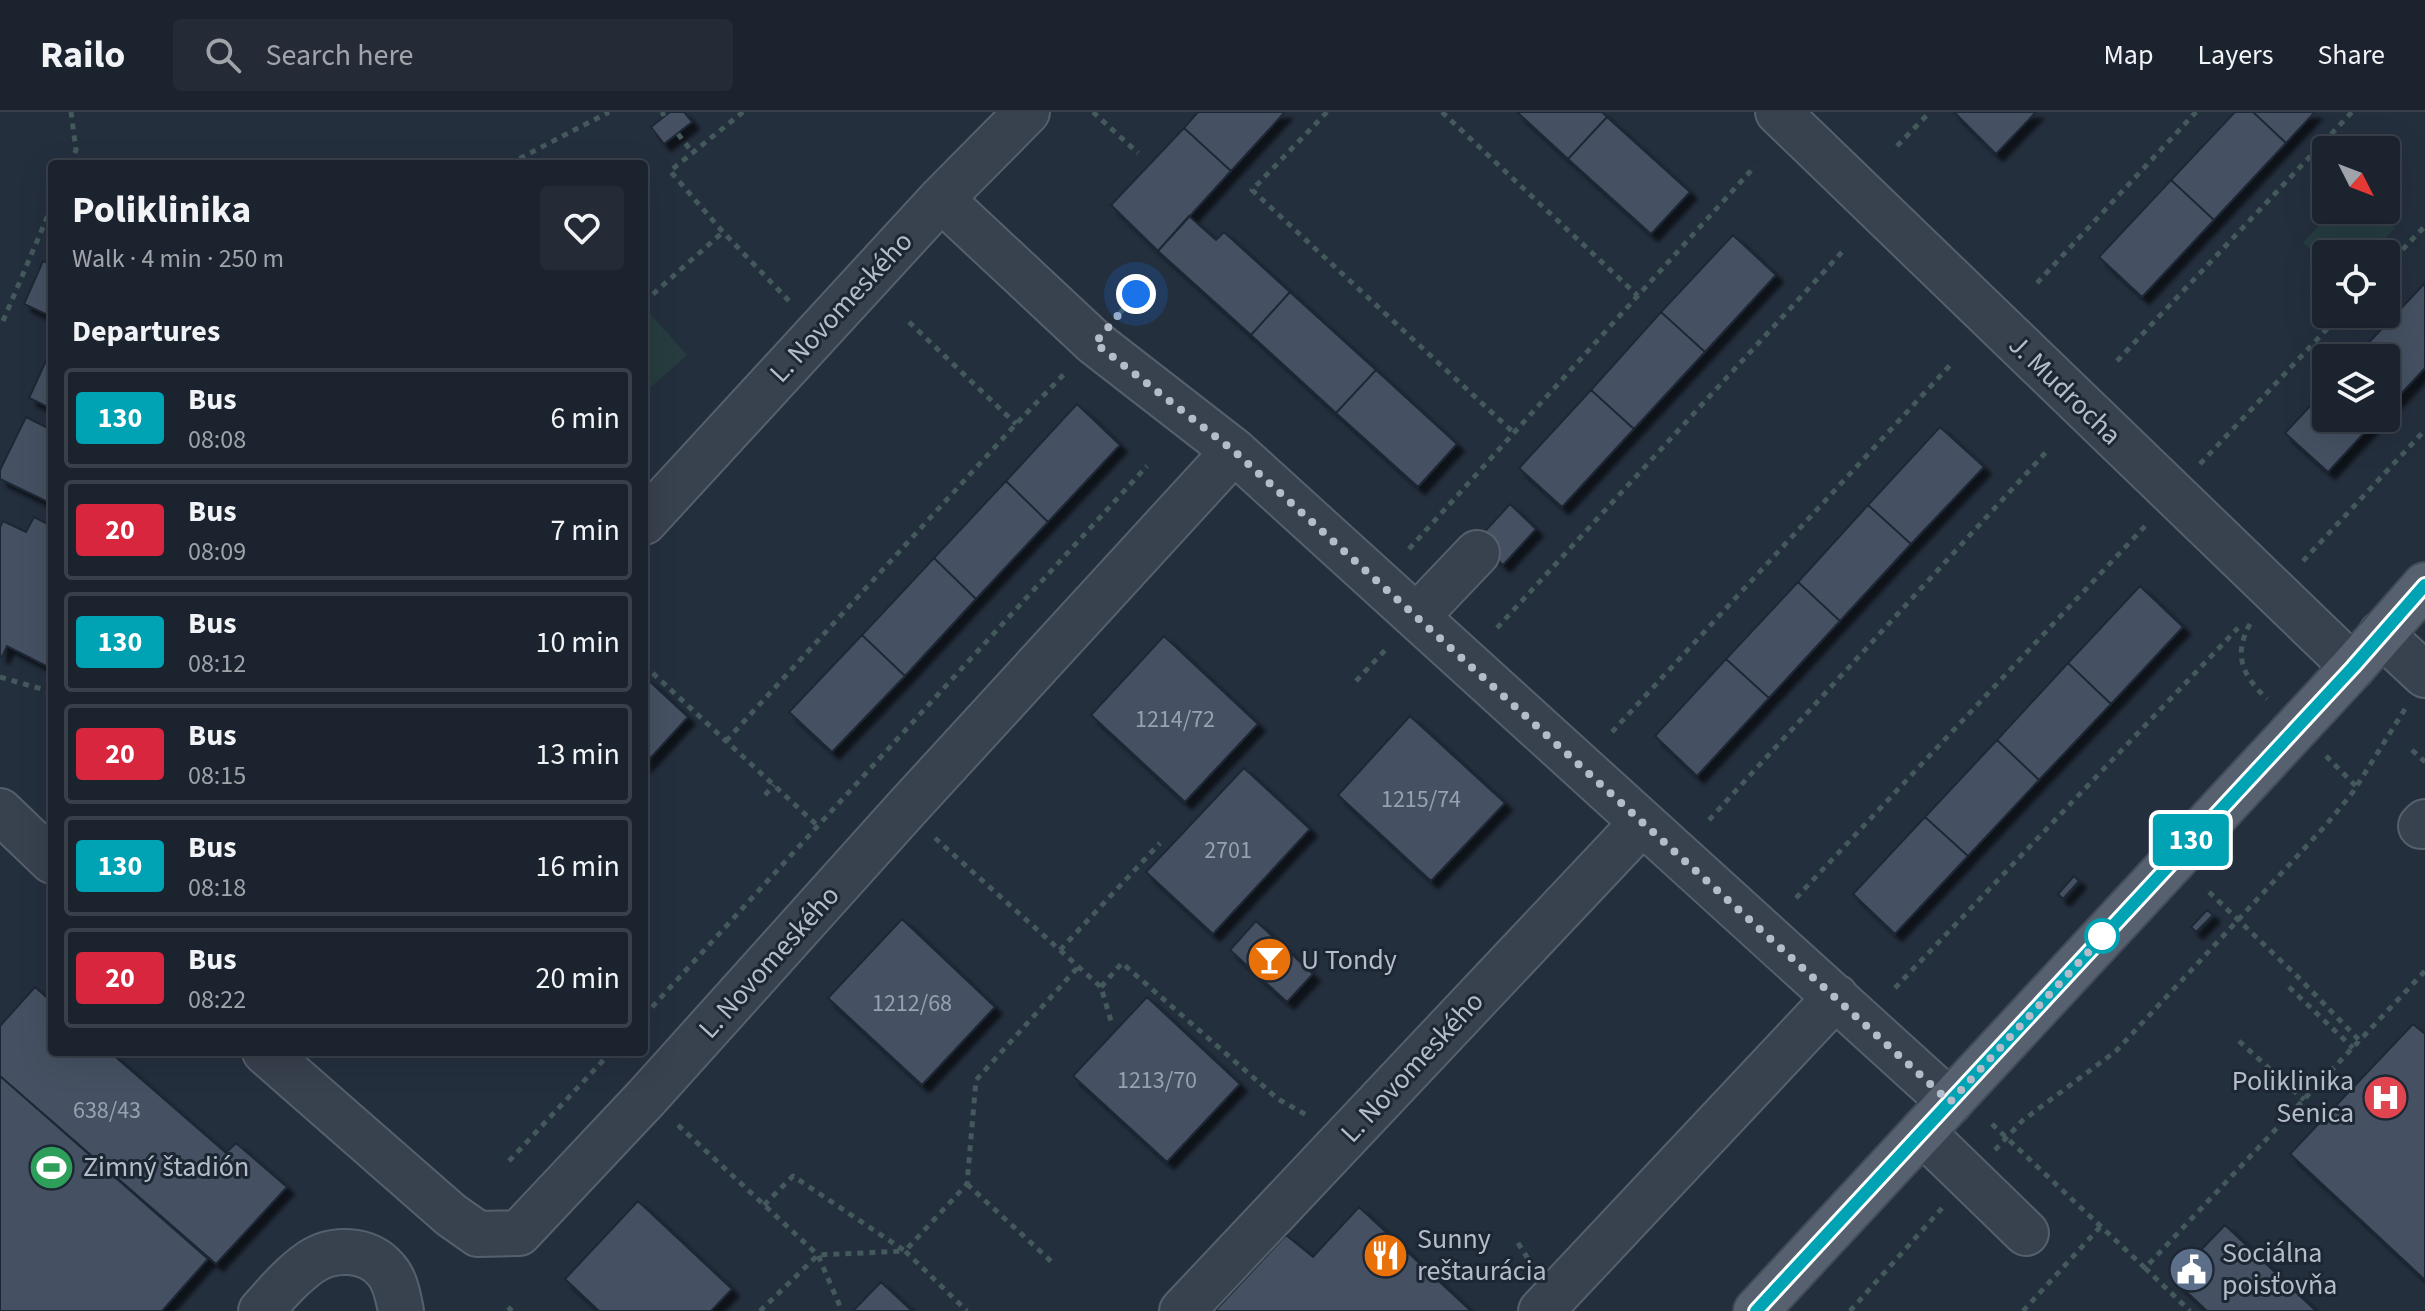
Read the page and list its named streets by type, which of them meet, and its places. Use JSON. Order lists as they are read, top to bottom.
{
  "streets": {
    "street": ["L. Novomeského", "J. Mudrocha"]
  },
  "places": {
    "bar": ["U Tondy"],
    "hospital": ["Poliklinika Senica"],
    "sports": ["Zimný štadión"],
    "restaurant": ["Sunny reštaurácia"],
    "public building": ["Sociálna poisťovňa"]
  },
  "lines": ["bus line 130"],
  "house_numbers": [
    "1214/72",
    "1215/74",
    "2701",
    "1212/68",
    "1213/70",
    "638/43"
  ],
  "north": "bottom right",
  "page": {
    "header": "Railo",
    "search": "Search here",
    "nav": ["Map", "Layers", "Share"],
    "on_map": "130",
    "heading": [
      ["Poliklinika", "Walk · 4 min · 250 m"],
      "Departures"
    ],
    "list": [
      {
        "mark": "130",
        "name": "Bus",
        "note": "08:08",
        "value": "6 min"
      },
      {
        "mark": "20",
        "name": "Bus",
        "note": "08:09",
        "value": "7 min"
      },
      {
        "mark": "130",
        "name": "Bus",
        "note": "08:12",
        "value": "10 min"
      },
      {
        "mark": "20",
        "name": "Bus",
        "note": "08:15",
        "value": "13 min"
      },
      {
        "mark": "130",
        "name": "Bus",
        "note": "08:18",
        "value": "16 min"
      },
      {
        "mark": "20",
        "name": "Bus",
        "note": "08:22",
        "value": "20 min"
      }
    ]
  }
}
